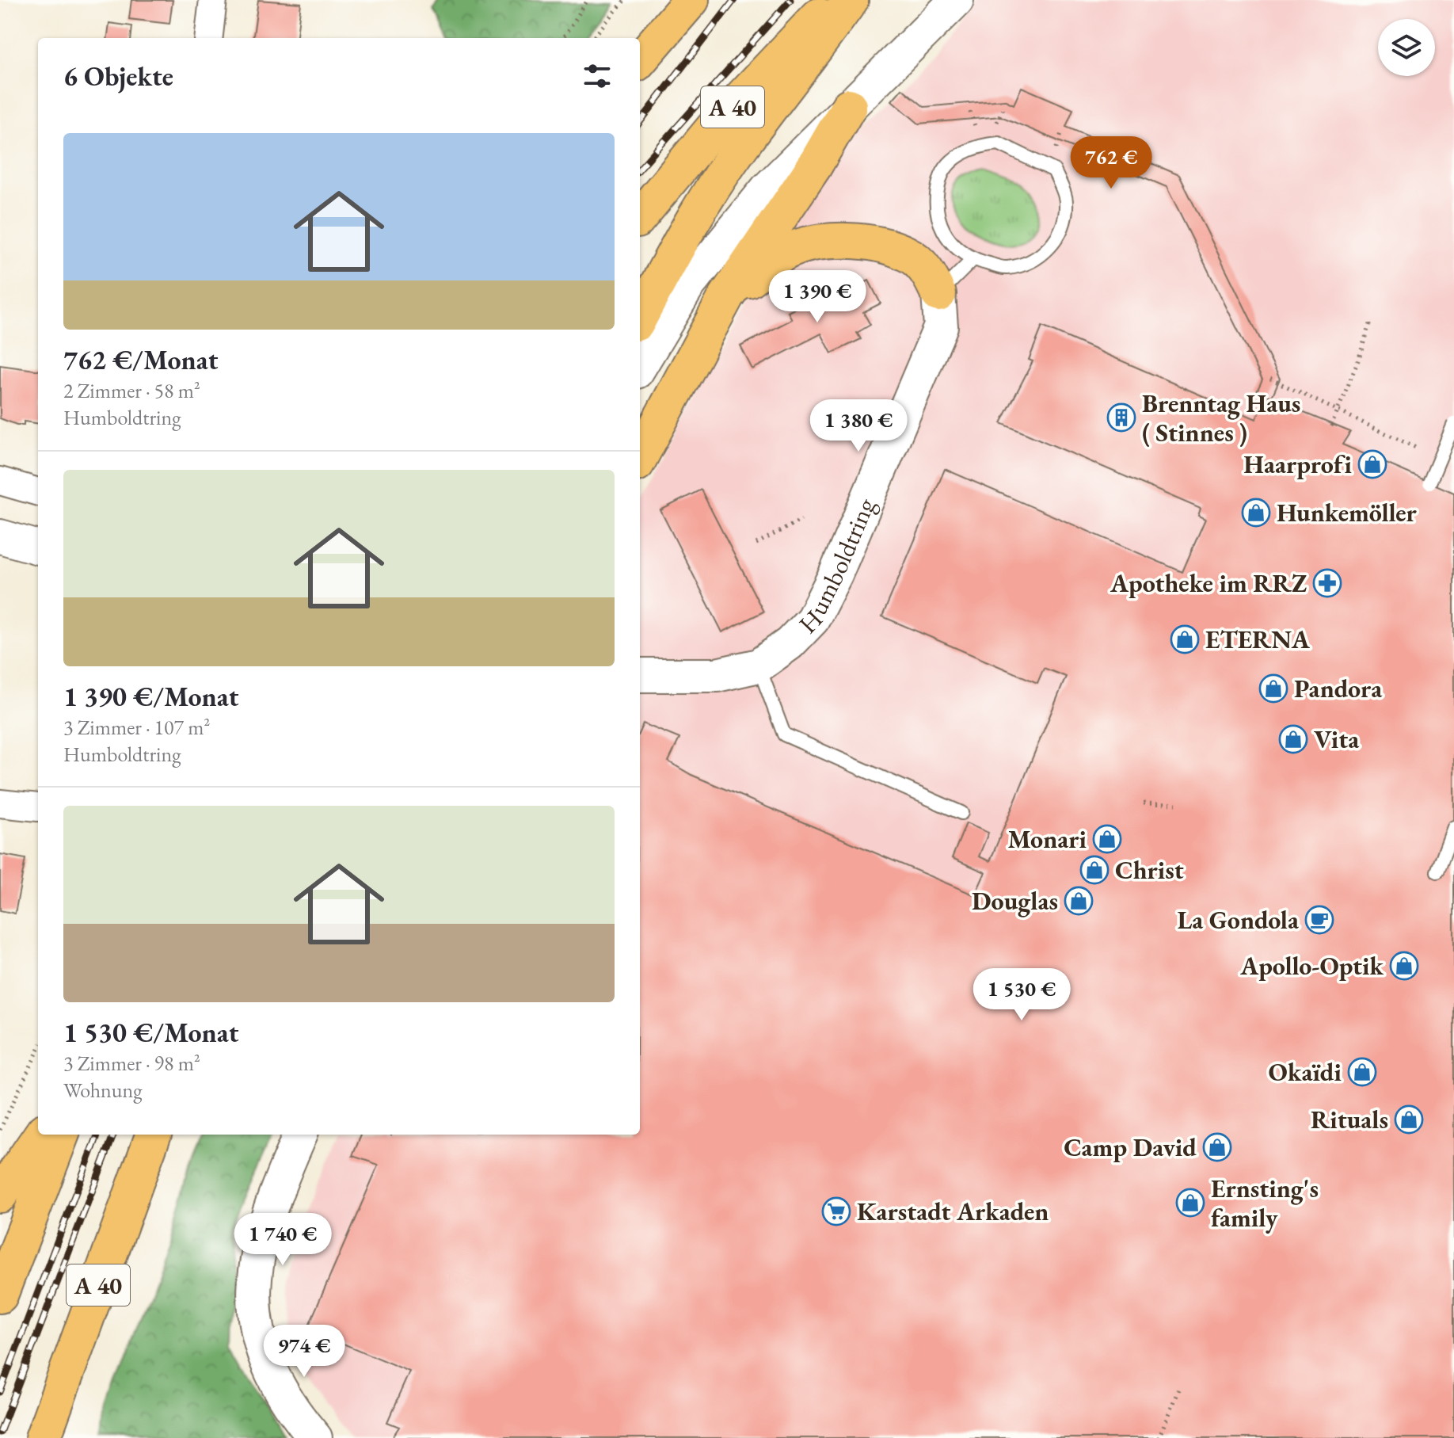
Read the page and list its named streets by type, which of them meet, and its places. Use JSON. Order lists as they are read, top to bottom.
{
  "streets": {
    "highway": ["A 40"],
    "street": ["Humboldtring"]
  },
  "places": {
    "building": ["Brenntag Haus ( Stinnes )"],
    "shop": [
      "Haarprofi",
      "Hunkemöller",
      "ETERNA",
      "Pandora",
      "Vita",
      "Monari",
      "Christ",
      "Douglas",
      "Apollo-Optik",
      "Okaïdi",
      "Rituals",
      "Camp David",
      "Ernsting's family"
    ],
    "pharmacy": ["Apotheke im RRZ"],
    "cafe": ["La Gondola"],
    "supermarket": ["Karstadt Arkaden"]
  },
  "page": {
    "heading": "6 Objekte",
    "list": [
      {
        "name": "762 €/Monat",
        "note": "2 Zimmer · 58 m² · Humboldtring"
      },
      {
        "name": "1 390 €/Monat",
        "note": "3 Zimmer · 107 m² · Humboldtring"
      },
      {
        "name": "1 530 €/Monat",
        "note": "3 Zimmer · 98 m² · Wohnung"
      }
    ],
    "price": [
      "762 €",
      "1 390 €",
      "1 380 €",
      "1 530 €",
      "1 740 €",
      "974 €"
    ]
  }
}
